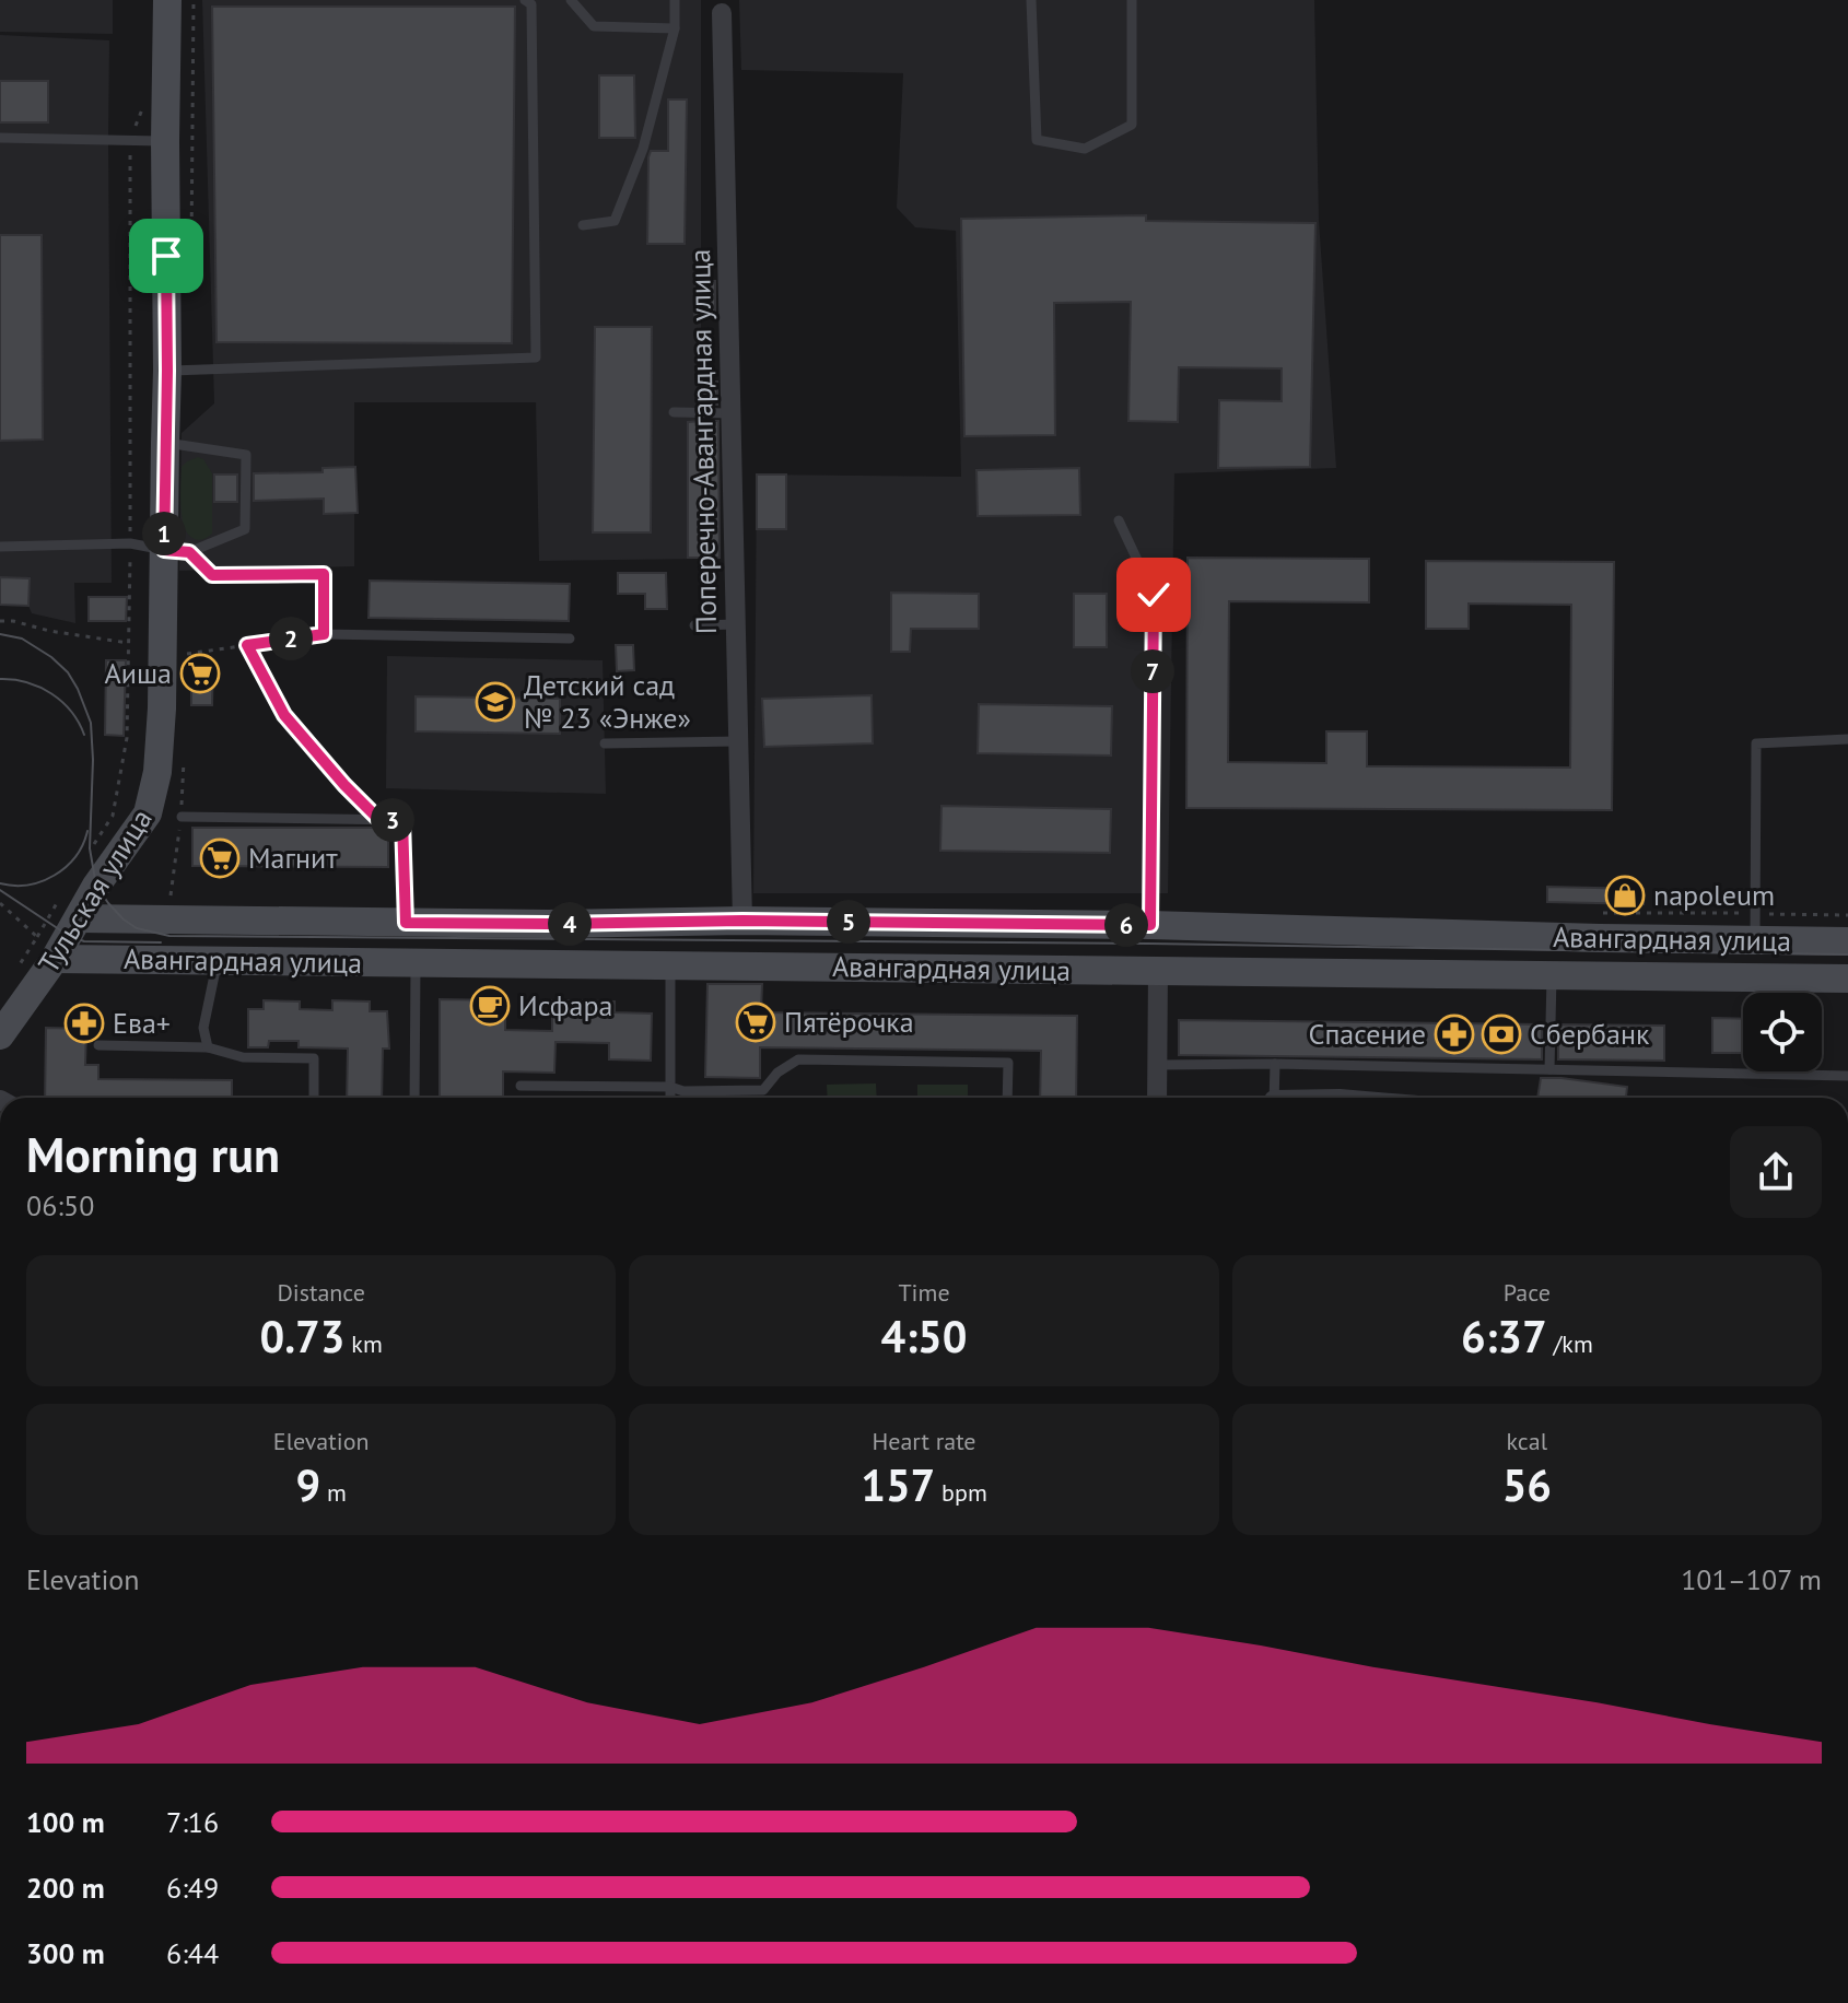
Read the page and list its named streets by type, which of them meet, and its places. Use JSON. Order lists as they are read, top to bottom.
{
  "streets": {
    "main road": ["Тульская улица", "Авангардная улица"],
    "street": ["Поперечно-Авангардная улица"]
  },
  "crossings": [
    ["Поперечно-Авангардная улица", "Авангардная улица"],
    ["Тульская улица", "Авангардная улица"]
  ],
  "places": {
    "supermarket": ["Аиша", "Магнит", "Пятёрочка"],
    "school or university": ["Детский сад № 23 «Энже»"],
    "shop": ["napoleum"],
    "cafe": ["Исфара"],
    "pharmacy": ["Ева+", "Спасение"],
    "bank": ["Сбербанк"]
  },
  "page": {
    "pins": [
      "1",
      "2",
      "7",
      "3",
      "5",
      "4",
      "6"
    ],
    "heading": ["Morning run", "06:50"],
    "stats": [
      ["Distance", "0.73 km"],
      ["Time", "4:50"],
      ["Pace", "6:37 /km"],
      ["Elevation", "9 m"],
      ["Heart rate", "157 bpm"],
      ["kcal", "56"]
    ],
    "chart": ["Elevation", "101–107 m"],
    "list": [
      {
        "name": "100 m",
        "note": "7:16"
      },
      {
        "name": "200 m",
        "note": "6:49"
      },
      {
        "name": "300 m",
        "note": "6:44"
      }
    ]
  }
}
